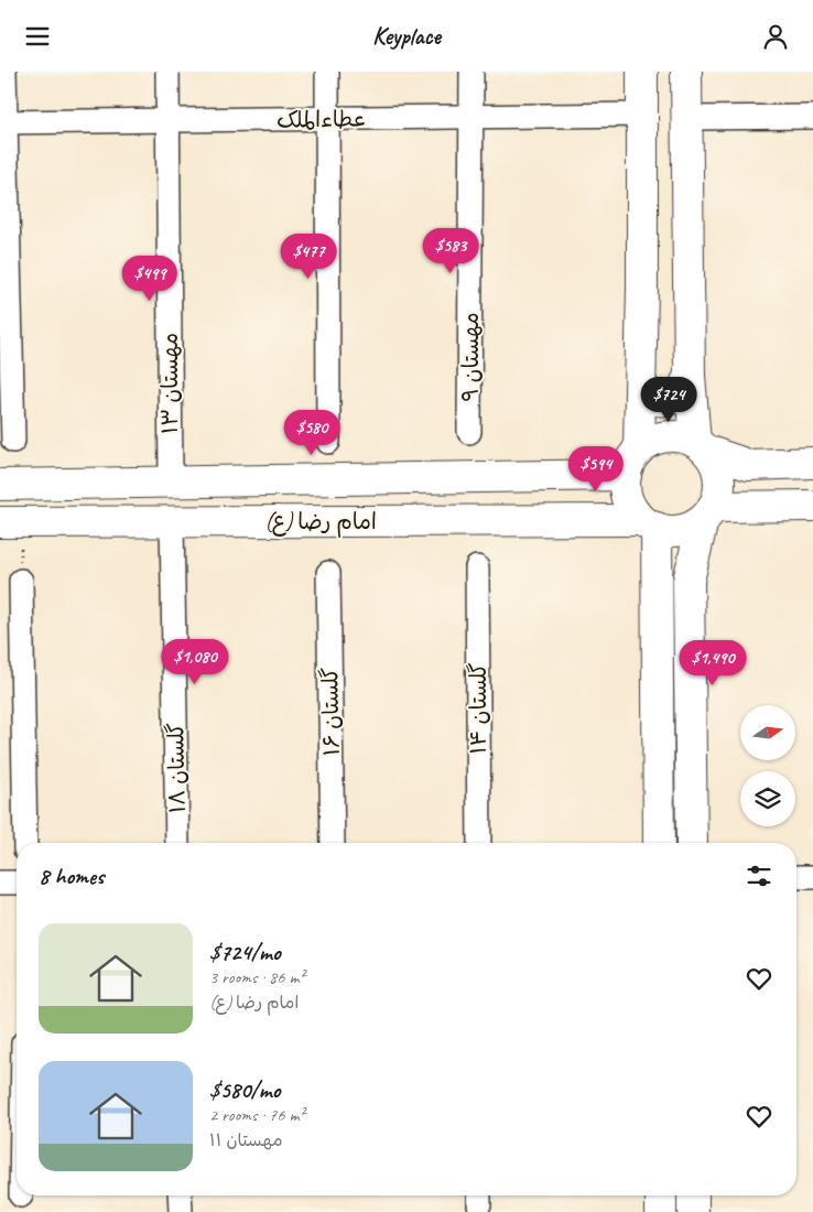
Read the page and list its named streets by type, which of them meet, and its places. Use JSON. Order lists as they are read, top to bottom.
{
  "streets": {
    "street": [
      "عطاءالملک",
      "مهستان ۹",
      "مهستان ۱۳",
      "امام رضا (ع)",
      "گلستان ۱۴",
      "گلستان ۱۶",
      "گلستان ۱۸"
    ]
  },
  "crossings": [
    ["عطاءالملک", "مهستان ۹"],
    ["عطاءالملک", "مهستان ۱۳"],
    ["مهستان ۱۳", "امام رضا (ع)"],
    ["امام رضا (ع)", "گلستان ۱۸"]
  ],
  "north": "right",
  "page": {
    "header": "Keyplace",
    "price": [
      "$583",
      "$477",
      "$499",
      "$724",
      "$580",
      "$594",
      "$1,080",
      "$1,490"
    ],
    "heading": "8 homes",
    "list": [
      {
        "name": "$724/mo",
        "note": "3 rooms · 86 m² · امام رضا (ع)"
      },
      {
        "name": "$580/mo",
        "note": "2 rooms · 76 m² · مهستان ۱۱"
      }
    ]
  }
}
